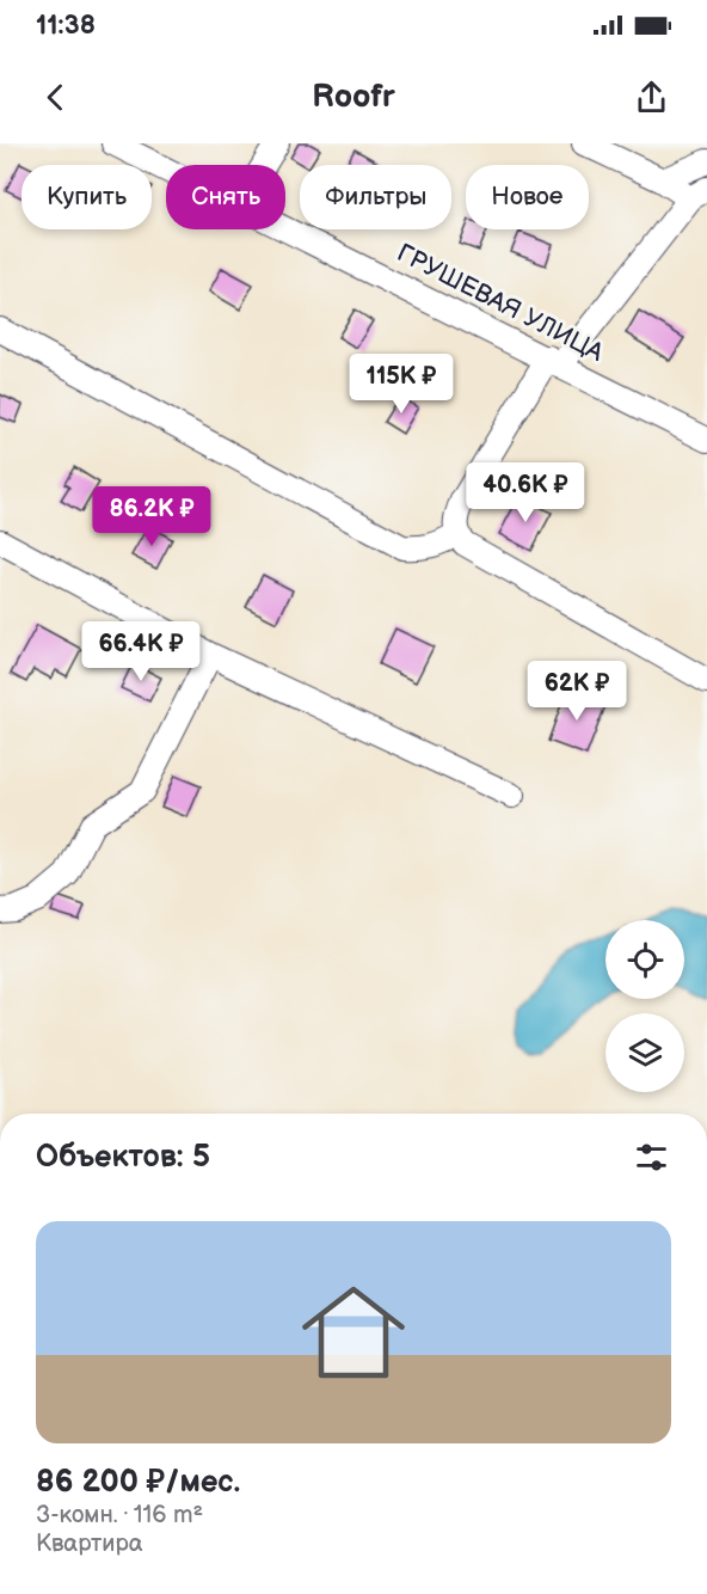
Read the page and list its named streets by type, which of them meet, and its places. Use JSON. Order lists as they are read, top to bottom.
{
  "streets": {
    "lane": ["ГРУШЕВАЯ УЛИЦА"]
  },
  "page": {
    "status": "11:38",
    "header": "Roofr",
    "chip": [
      "Купить",
      "Снять",
      "Фильтры",
      "Новое"
    ],
    "price": [
      "115K ₽",
      "40.6K ₽",
      "86.2K ₽",
      "66.4K ₽",
      "62K ₽"
    ],
    "heading": "Объектов: 5",
    "list": [
      {
        "name": "86 200 ₽/мес.",
        "note": "3-комн. · 116 m² · Квартира"
      }
    ]
  }
}
